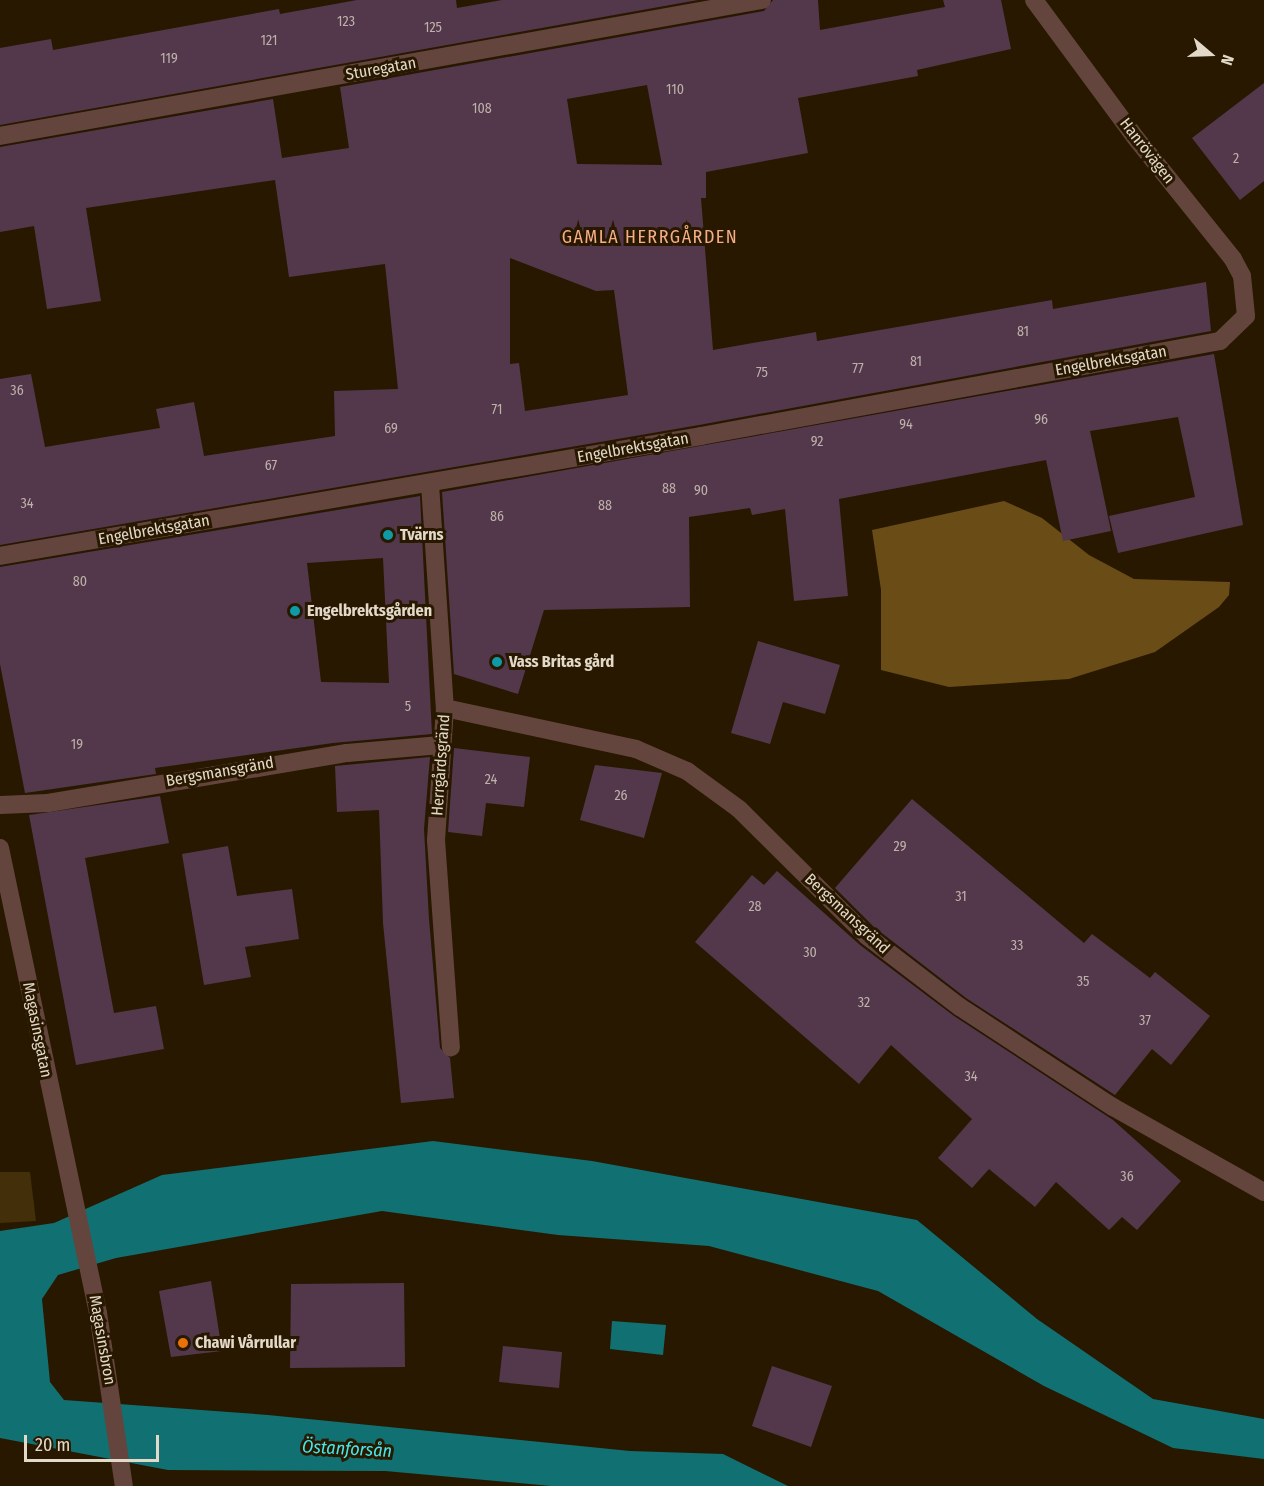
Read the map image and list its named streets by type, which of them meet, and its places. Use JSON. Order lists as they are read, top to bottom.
{
  "streets": {
    "street": [
      "Sturegatan",
      "Hanrövägen",
      "Engelbrektsgatan",
      "Herrgårdsgränd",
      "Bergsmansgränd",
      "Magasinsgatan",
      "Magasinsbron"
    ]
  },
  "crossings": [
    ["Hanrövägen", "Engelbrektsgatan"],
    ["Engelbrektsgatan", "Herrgårdsgränd"],
    ["Herrgårdsgränd", "Bergsmansgränd"],
    ["Magasinsgatan", "Magasinsbron"]
  ],
  "districts": ["GAMLA HERRGÅRDEN"],
  "water": ["Östanforsån"],
  "places": [
    "Tvärns",
    "Engelbrektsgården",
    "Vass Britas gård",
    "Chawi Vårrullar"
  ],
  "house_numbers": [
    "123",
    "125",
    "121",
    "119",
    "110",
    "108",
    "2",
    "81",
    "81",
    "77",
    "75",
    "36",
    "71",
    "96",
    "94",
    "69",
    "92",
    "67",
    "88",
    "90",
    "34",
    "88",
    "86",
    "80",
    "5",
    "19",
    "24",
    "26",
    "29",
    "31",
    "28",
    "33",
    "30",
    "35",
    "32",
    "37",
    "34",
    "36"
  ],
  "scale_bar": "20 m",
  "north": "right"
}
